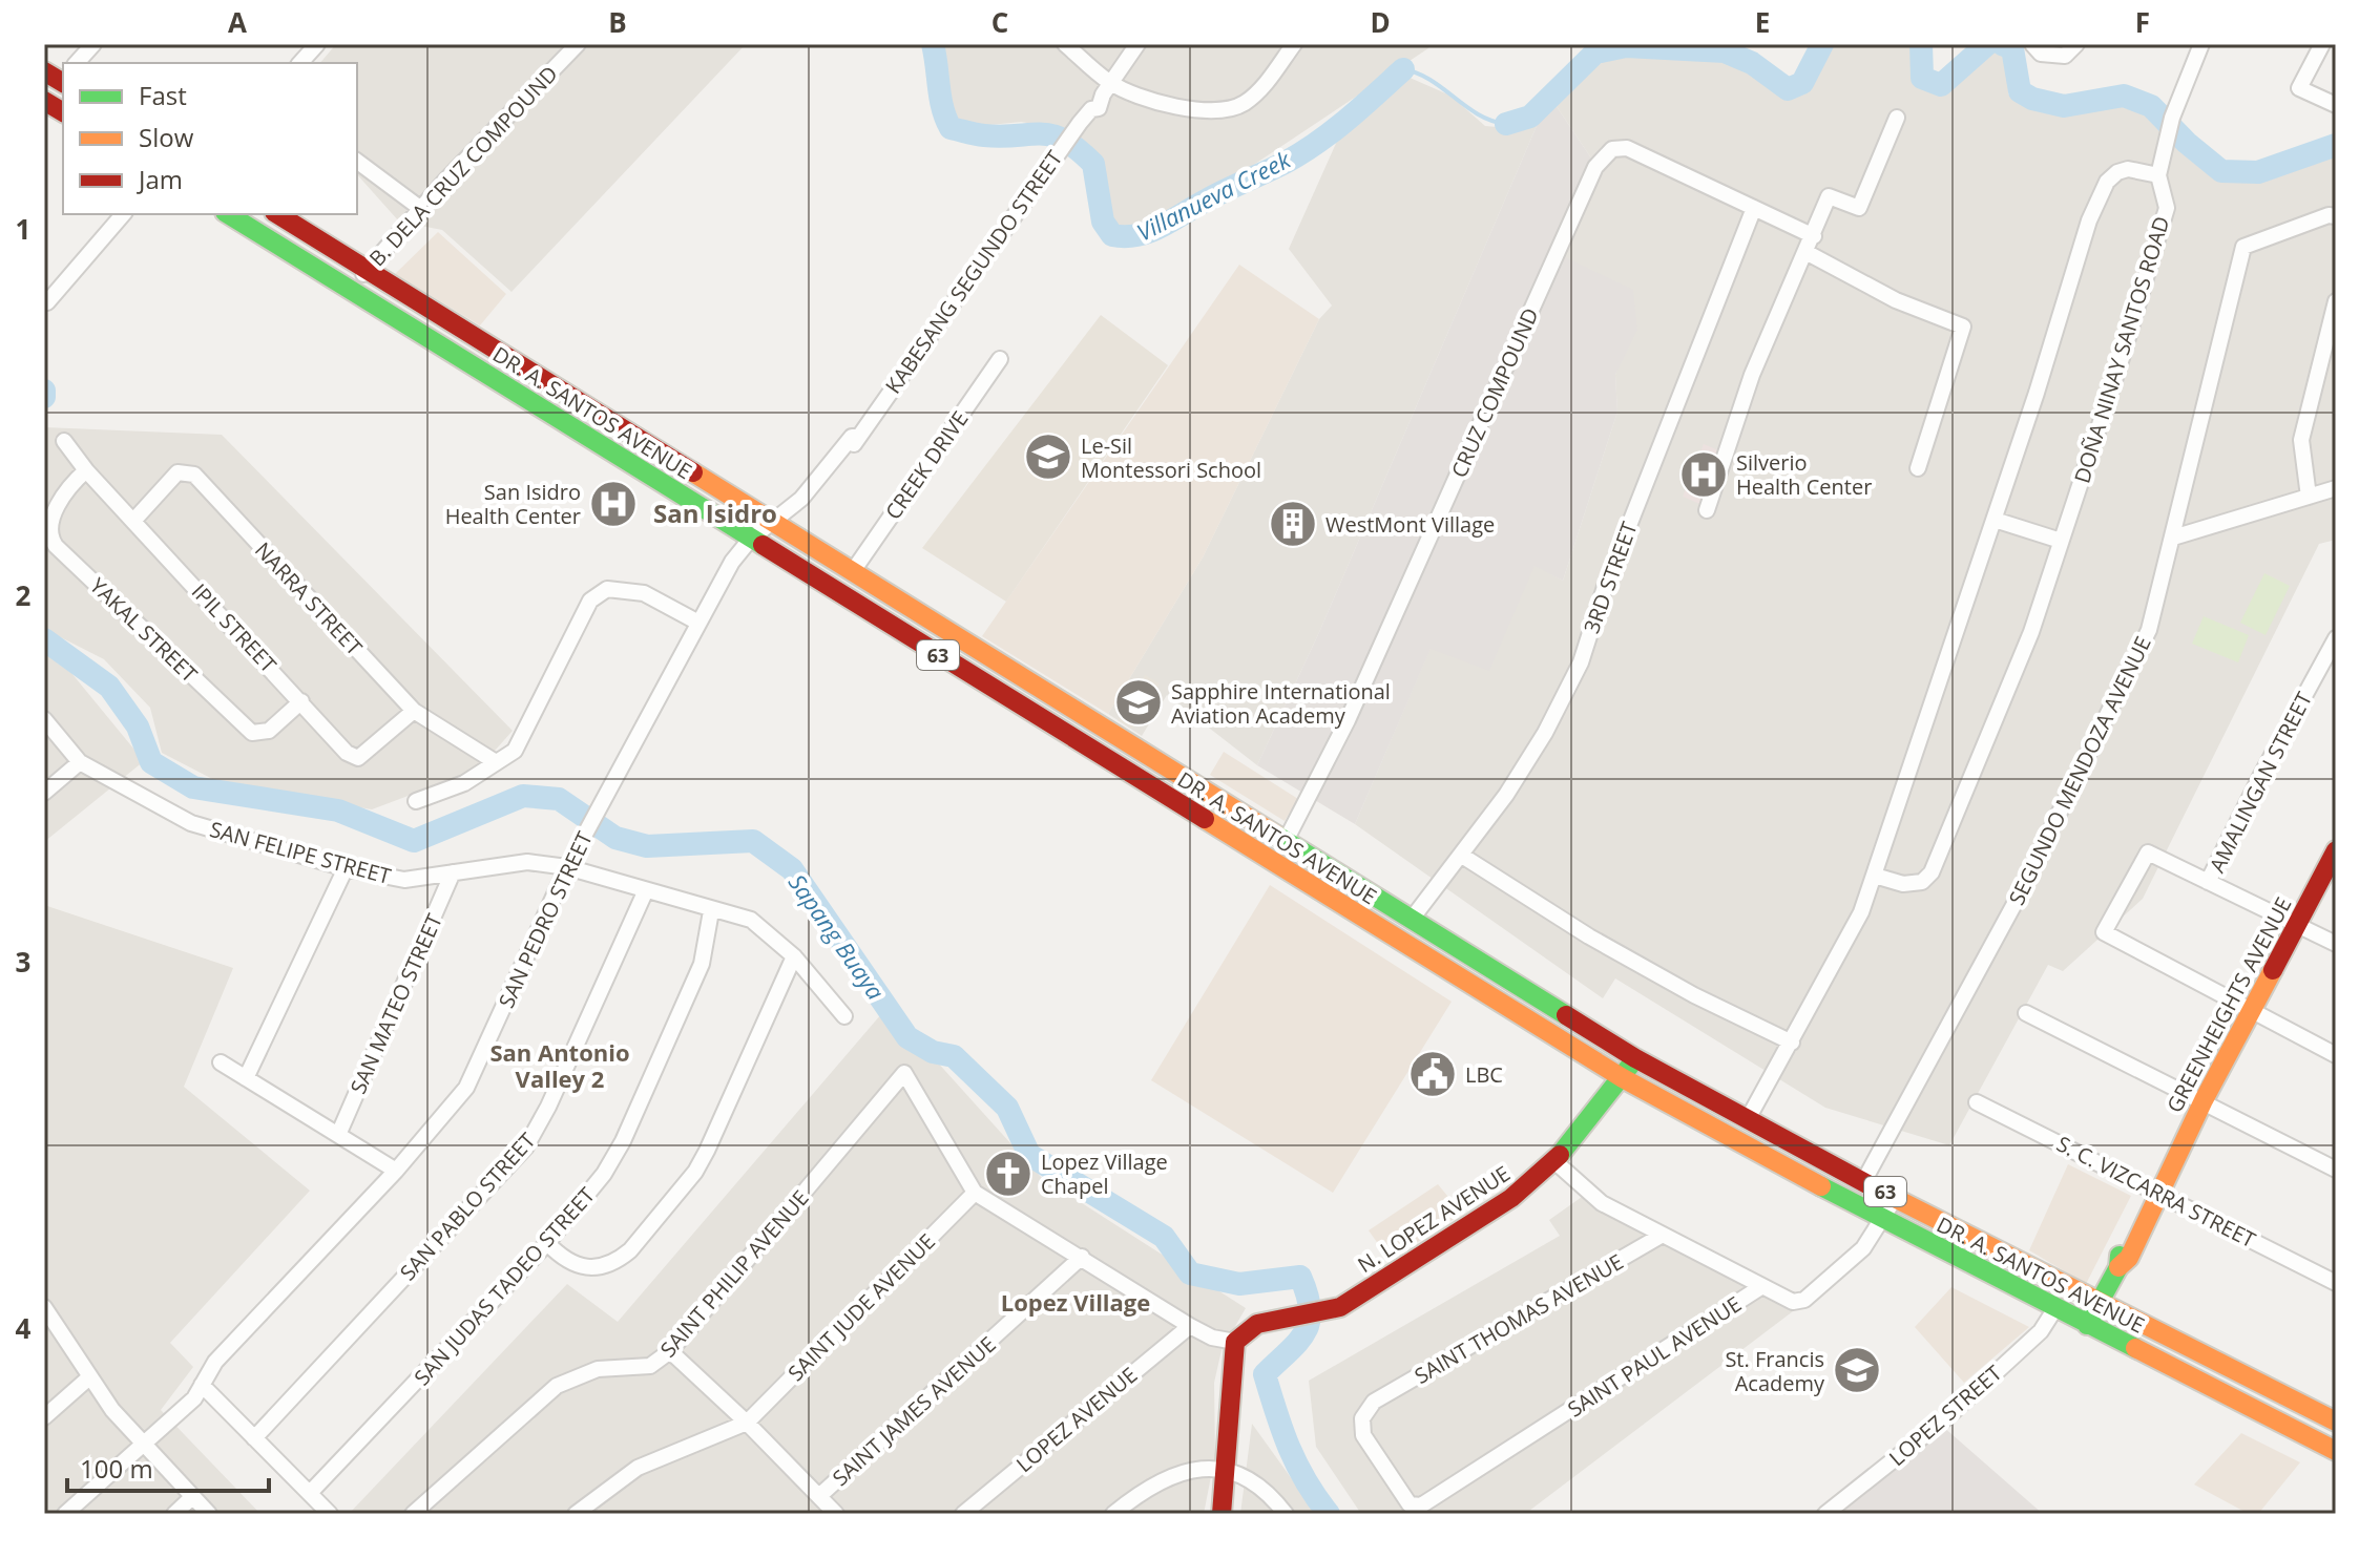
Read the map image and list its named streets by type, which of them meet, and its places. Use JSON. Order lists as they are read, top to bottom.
{
  "streets": {
    "main road": [
      "DR. A. SANTOS AVENUE",
      "63",
      "GREENHEIGHTS AVENUE",
      "N. LOPEZ AVENUE"
    ],
    "street": [
      "B. DELA CRUZ COMPOUND",
      "KABESANG SEGUNDO STREET",
      "DOÑA NINAY SANTOS ROAD",
      "CRUZ COMPOUND",
      "CREEK DRIVE",
      "3RD STREET",
      "NARRA STREET",
      "IPIL STREET",
      "YAKAL STREET",
      "SEGUNDO MENDOZA AVENUE",
      "AMALINGAN STREET",
      "SAN FELIPE STREET",
      "SAN PEDRO STREET",
      "SAN MATEO STREET",
      "S. C. VIZCARRA STREET",
      "SAN PABLO STREET",
      "SAINT PHILIP AVENUE",
      "SAN JUDAS TADEO STREET",
      "SAINT JUDE AVENUE",
      "SAINT THOMAS AVENUE",
      "SAINT PAUL AVENUE",
      "SAINT JAMES AVENUE",
      "LOPEZ STREET",
      "LOPEZ AVENUE"
    ]
  },
  "crossings": [
    ["B. DELA CRUZ COMPOUND", "DR. A. SANTOS AVENUE"],
    ["KABESANG SEGUNDO STREET", "DR. A. SANTOS AVENUE"],
    ["KABESANG SEGUNDO STREET", "SAN PEDRO STREET"],
    ["CRUZ COMPOUND", "DR. A. SANTOS AVENUE"],
    ["CRUZ COMPOUND", "3RD STREET"],
    ["DR. A. SANTOS AVENUE", "CREEK DRIVE"],
    ["DR. A. SANTOS AVENUE", "3RD STREET"],
    ["DR. A. SANTOS AVENUE", "SEGUNDO MENDOZA AVENUE"],
    ["DR. A. SANTOS AVENUE", "SAN PEDRO STREET"],
    ["DR. A. SANTOS AVENUE", "GREENHEIGHTS AVENUE"],
    ["DR. A. SANTOS AVENUE", "N. LOPEZ AVENUE"],
    ["DR. A. SANTOS AVENUE", "SAINT PAUL AVENUE"],
    ["DR. A. SANTOS AVENUE", "LOPEZ STREET"],
    ["NARRA STREET", "IPIL STREET"],
    ["IPIL STREET", "YAKAL STREET"],
    ["SAN FELIPE STREET", "SAN PEDRO STREET"],
    ["SAN FELIPE STREET", "SAN MATEO STREET"],
    ["SAN FELIPE STREET", "SAN PABLO STREET"],
    ["SAN FELIPE STREET", "SAN JUDAS TADEO STREET"],
    ["GREENHEIGHTS AVENUE", "S. C. VIZCARRA STREET"],
    ["SAINT PHILIP AVENUE", "SAINT JUDE AVENUE"],
    ["SAINT THOMAS AVENUE", "SAINT PAUL AVENUE"]
  ],
  "districts": ["San Isidro", "San Antonio Valley 2", "Lopez Village"],
  "water": ["Villanueva Creek", "Sapang Buaya"],
  "places": {
    "school or university": ["Le-Sil Montessori School", "Sapphire International Aviation Academy", "St. Francis Academy"],
    "hospital": ["Silverio Health Center", "San Isidro Health Center"],
    "building": ["WestMont Village"],
    "public building": ["LBC"],
    "church": ["Lopez Village Chapel"]
  },
  "legend": ["Fast", "Slow", "Jam"],
  "scale_bar": "100 m",
  "grid": {
    "columns": [
      "A",
      "B",
      "C",
      "D",
      "E",
      "F"
    ],
    "rows": [
      "1",
      "2",
      "3",
      "4"
    ]
  }
}
